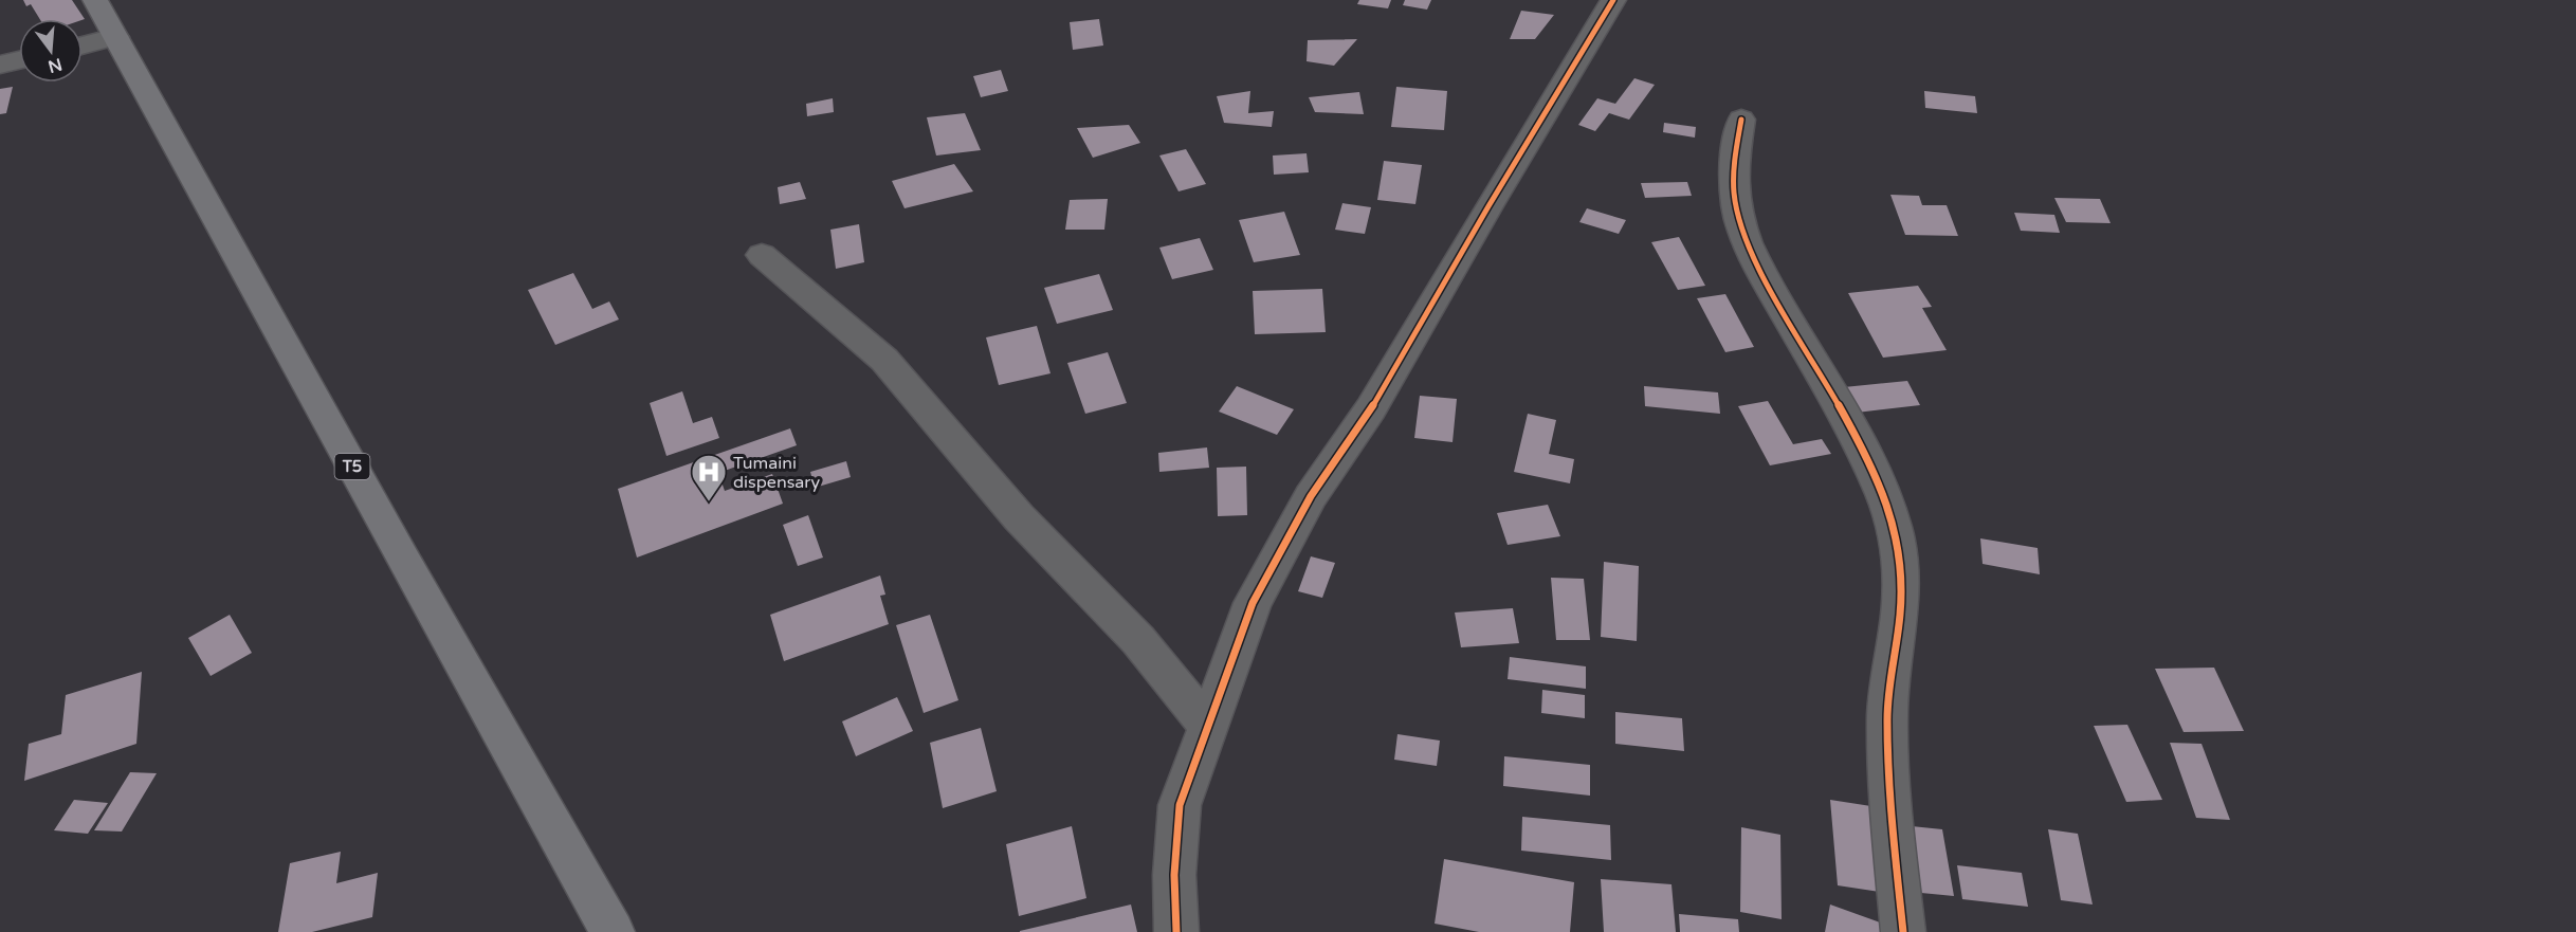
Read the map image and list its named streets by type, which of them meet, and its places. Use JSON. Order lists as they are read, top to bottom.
{
  "streets": {
    "highway": ["T5"]
  },
  "places": {
    "hospital": ["Tumaini dispensary"]
  },
  "north": "bottom"
}
